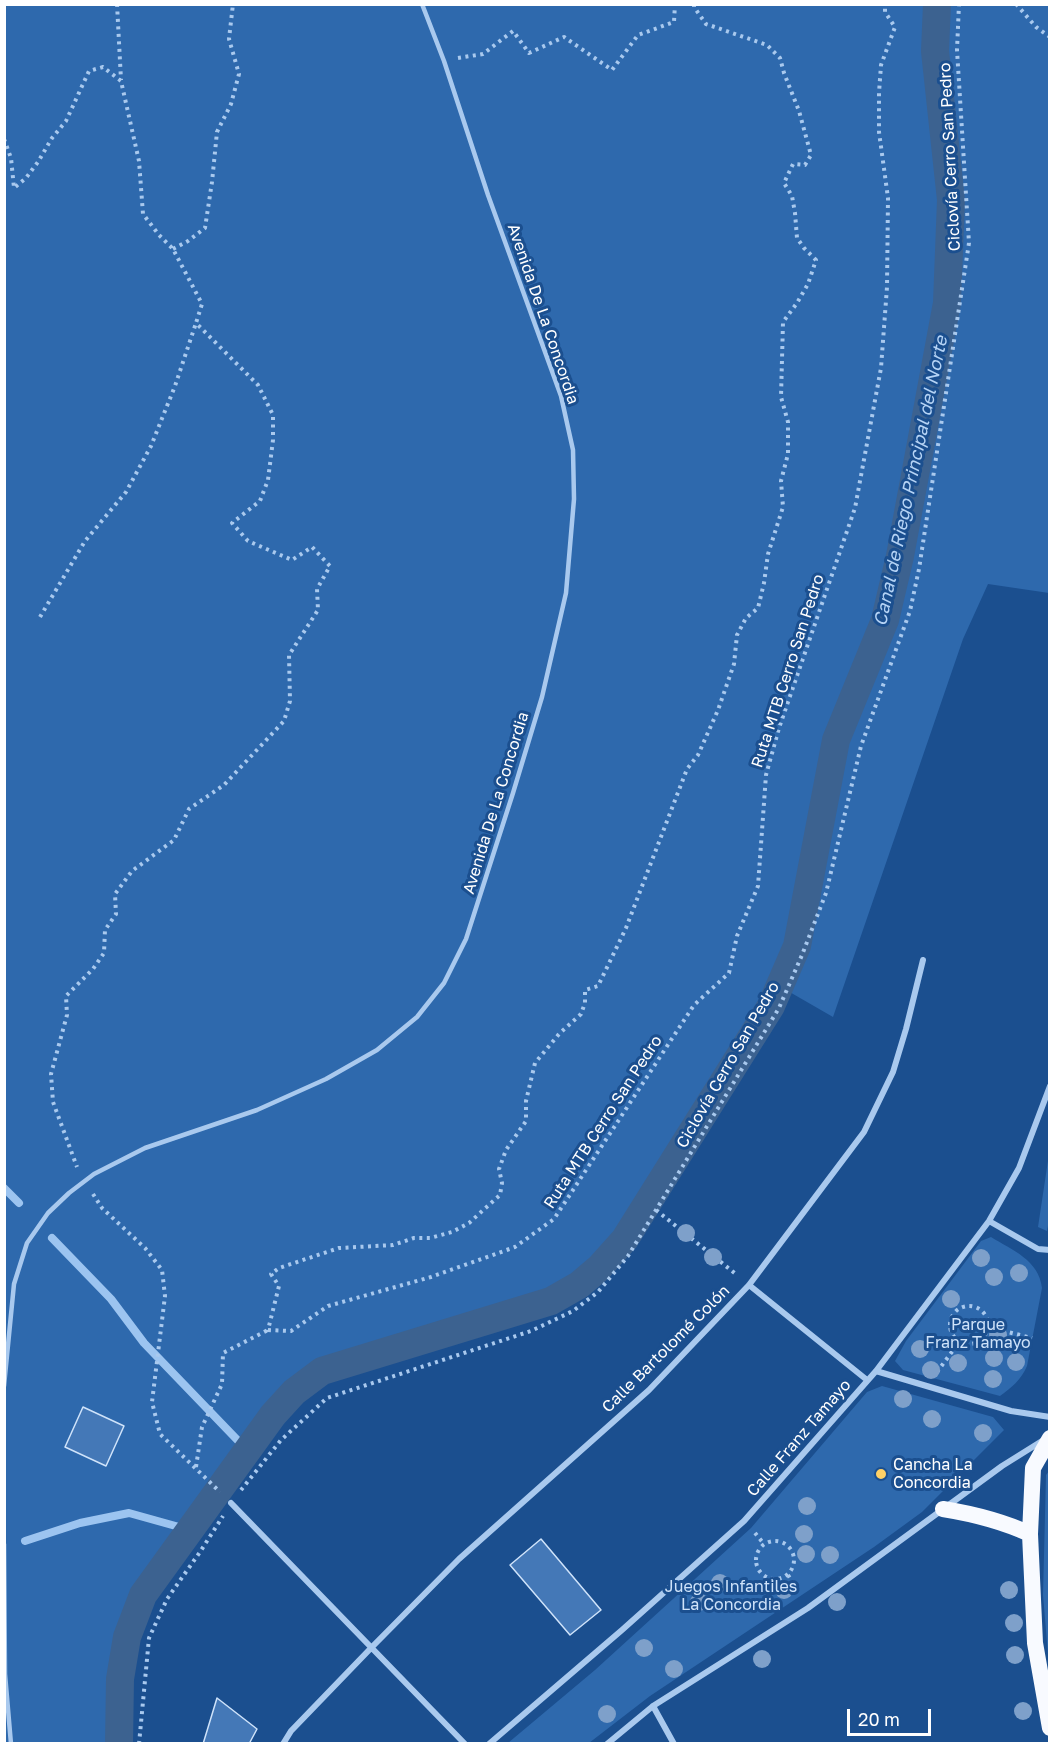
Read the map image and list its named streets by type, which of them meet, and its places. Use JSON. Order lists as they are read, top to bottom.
{
  "streets": {
    "street": ["Calle Bartolomé Colón", "Calle Franz Tamayo"],
    "lane": ["Avenida De La Concordia"],
    "path": ["Ciclovía Cerro San Pedro", "Ruta MTB Cerro San Pedro"]
  },
  "water": ["Canal de Riego Principal del Norte"],
  "parks": ["Parque Franz Tamayo", "Juegos Infantiles La Concordia"],
  "places": ["Cancha La Concordia"],
  "scale_bar": "20 m"
}
